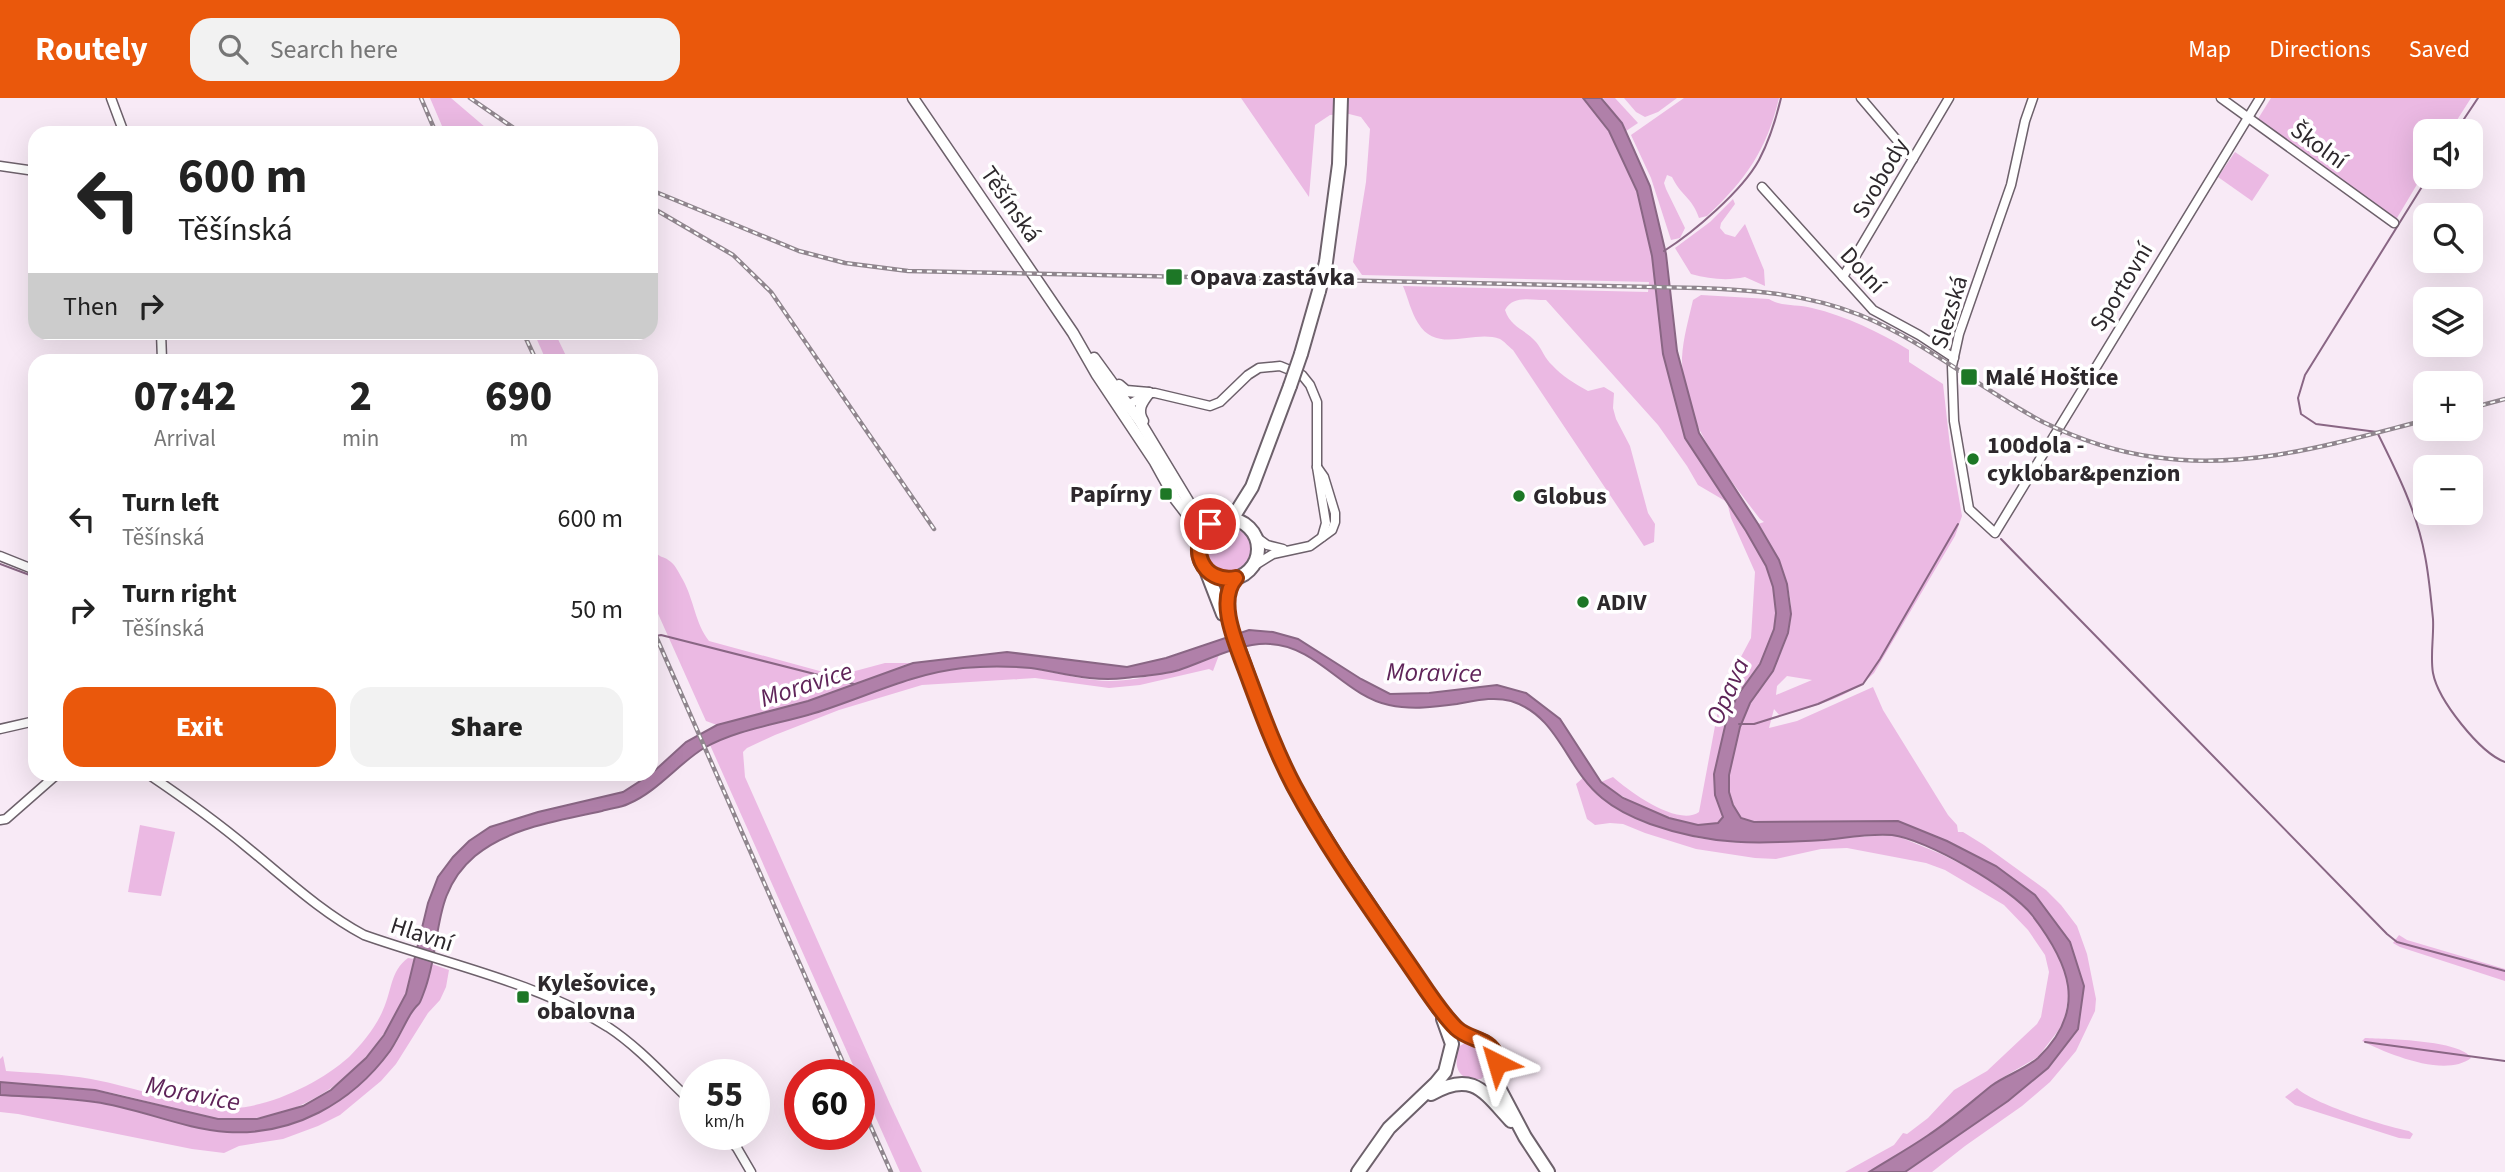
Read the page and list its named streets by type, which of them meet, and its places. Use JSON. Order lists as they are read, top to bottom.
{
  "streets": {
    "main road": ["Těšínská"],
    "street": [
      "Školní",
      "Svobody",
      "Dolní",
      "Sportovní",
      "Slezská",
      "Hlavní"
    ]
  },
  "crossings": [
    ["Školní", "Sportovní"],
    ["Svobody", "Dolní"],
    ["Dolní", "Slezská"],
    ["Sportovní", "Slezská"]
  ],
  "water": ["Moravice", "Opava"],
  "places": {
    "transit": [
      "Opava zastávka",
      "Malé Hoštice",
      "Papírny",
      "Kylešovice, obalovna"
    ],
    "other": ["100dola - cyklobar&penzion", "Globus", "ADIV"]
  },
  "page": {
    "header": "Routely",
    "search": "Search here",
    "nav": ["Map", "Directions", "Saved"],
    "map_buttons": ["+", "−"],
    "turn": ["600 m", "Těšínská"],
    "then": "Then",
    "eta": [
      "07:42",
      "Arrival",
      "2",
      "min",
      "690",
      "m"
    ],
    "list": [
      {
        "name": "Turn left",
        "note": "Těšínská",
        "value": "600 m"
      },
      {
        "name": "Turn right",
        "note": "Těšínská",
        "value": "50 m"
      }
    ],
    "buttons": ["Exit", "Share"],
    "speed": "55 km/h",
    "limit": "60"
  }
}
